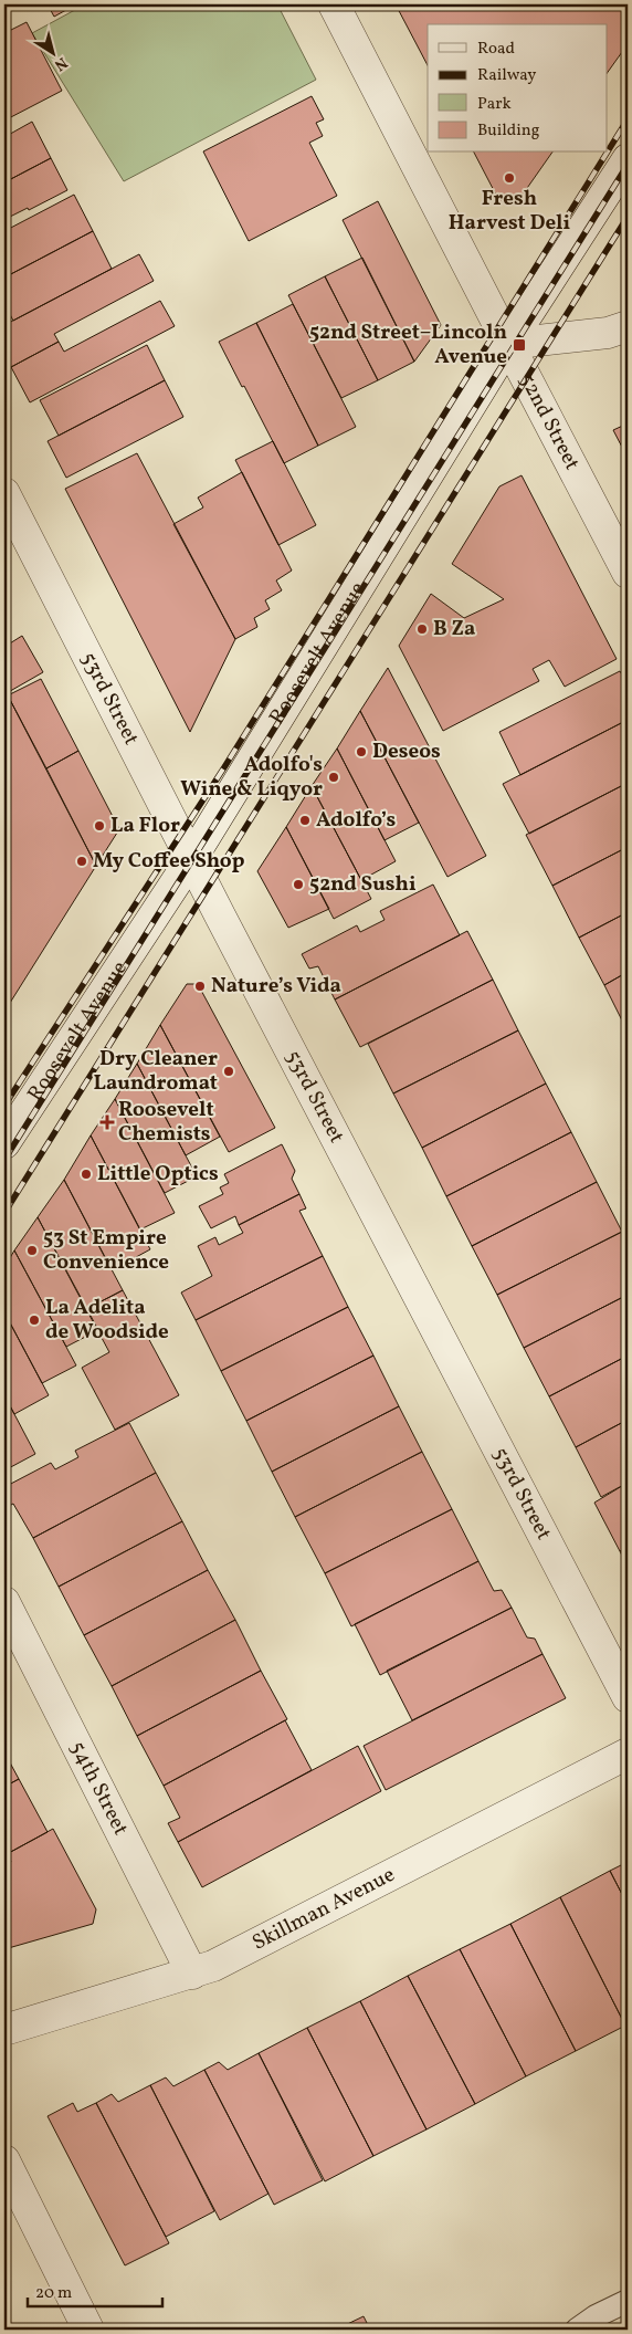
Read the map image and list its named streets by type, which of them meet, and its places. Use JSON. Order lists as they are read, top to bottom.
{
  "streets": {
    "street": [
      "52nd Street",
      "Roosevelt Avenue",
      "53rd Street",
      "54th Street",
      "Skillman Avenue"
    ]
  },
  "crossings": [
    ["52nd Street", "Roosevelt Avenue"],
    ["Roosevelt Avenue", "53rd Street"],
    ["54th Street", "Skillman Avenue"]
  ],
  "places": {
    "other": [
      "Fresh Harvest Deli",
      "B Za",
      "Deseos",
      "Adolfo's Wine & Liqyor",
      "Adolfo’s",
      "La Flor",
      "My Coffee Shop",
      "52nd Sushi",
      "Nature’s Vida",
      "Dry Cleaner Laundromat",
      "Little Optics",
      "53 St Empire Convenience",
      "La Adelita de Woodside"
    ],
    "transit": ["52nd Street–Lincoln Avenue"],
    "health": ["Roosevelt Chemists"]
  },
  "legend": [
    "Road",
    "Railway",
    "Park",
    "Building"
  ],
  "scale_bar": "20 m",
  "north": "bottom right"
}
